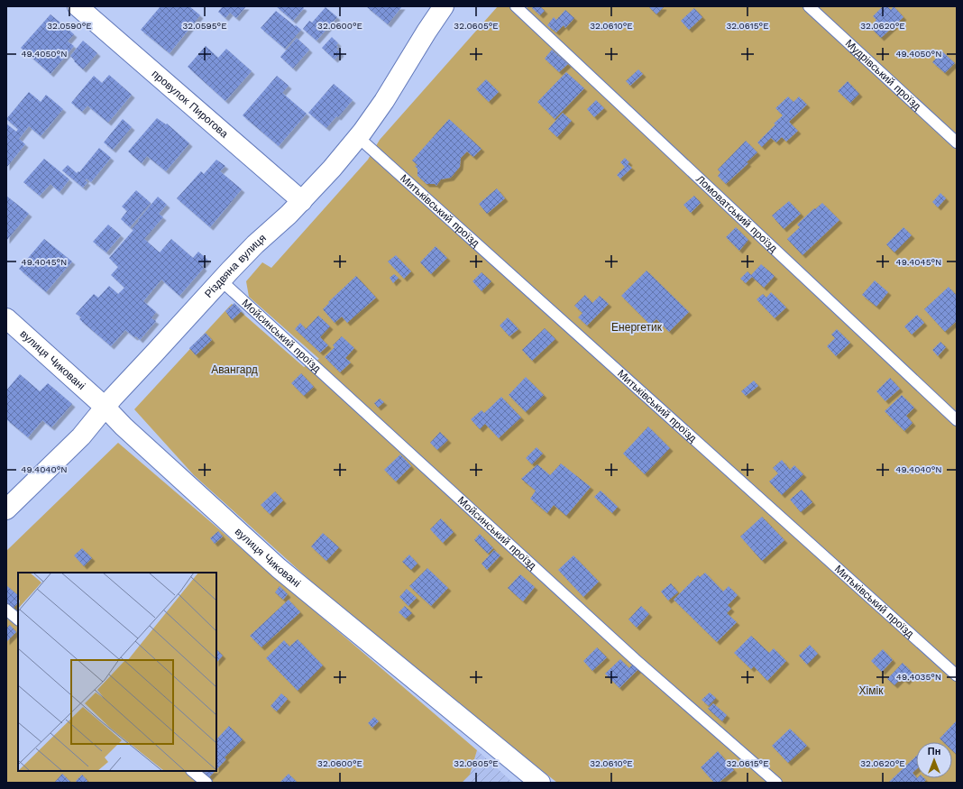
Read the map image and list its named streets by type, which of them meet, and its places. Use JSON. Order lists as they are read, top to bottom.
{
  "streets": {
    "street": ["провулок Пирогова", "Різдвяна вулиця", "вулиця Чиковані"],
    "lane": [
      "Мудрівський проїзд",
      "Митьківський проїзд",
      "Ломоватський проїзд",
      "Мойсинський проїзд"
    ]
  },
  "crossings": [
    ["провулок Пирогова", "Різдвяна вулиця"],
    ["Митьківський проїзд", "Різдвяна вулиця"],
    ["Різдвяна вулиця", "Мойсинський проїзд"],
    ["Різдвяна вулиця", "вулиця Чиковані"]
  ],
  "parks": ["Енергетик", "Авангард", "Хімік"],
  "north": "top",
  "coordinates": [
    "32.0590°E",
    "32.0595°E",
    "32.0600°E",
    "32.0605°E",
    "32.0610°E",
    "32.0615°E",
    "32.0620°E",
    "49.4050°N",
    "49.4045°N",
    "49.4040°N",
    "49.4035°N"
  ]
}
